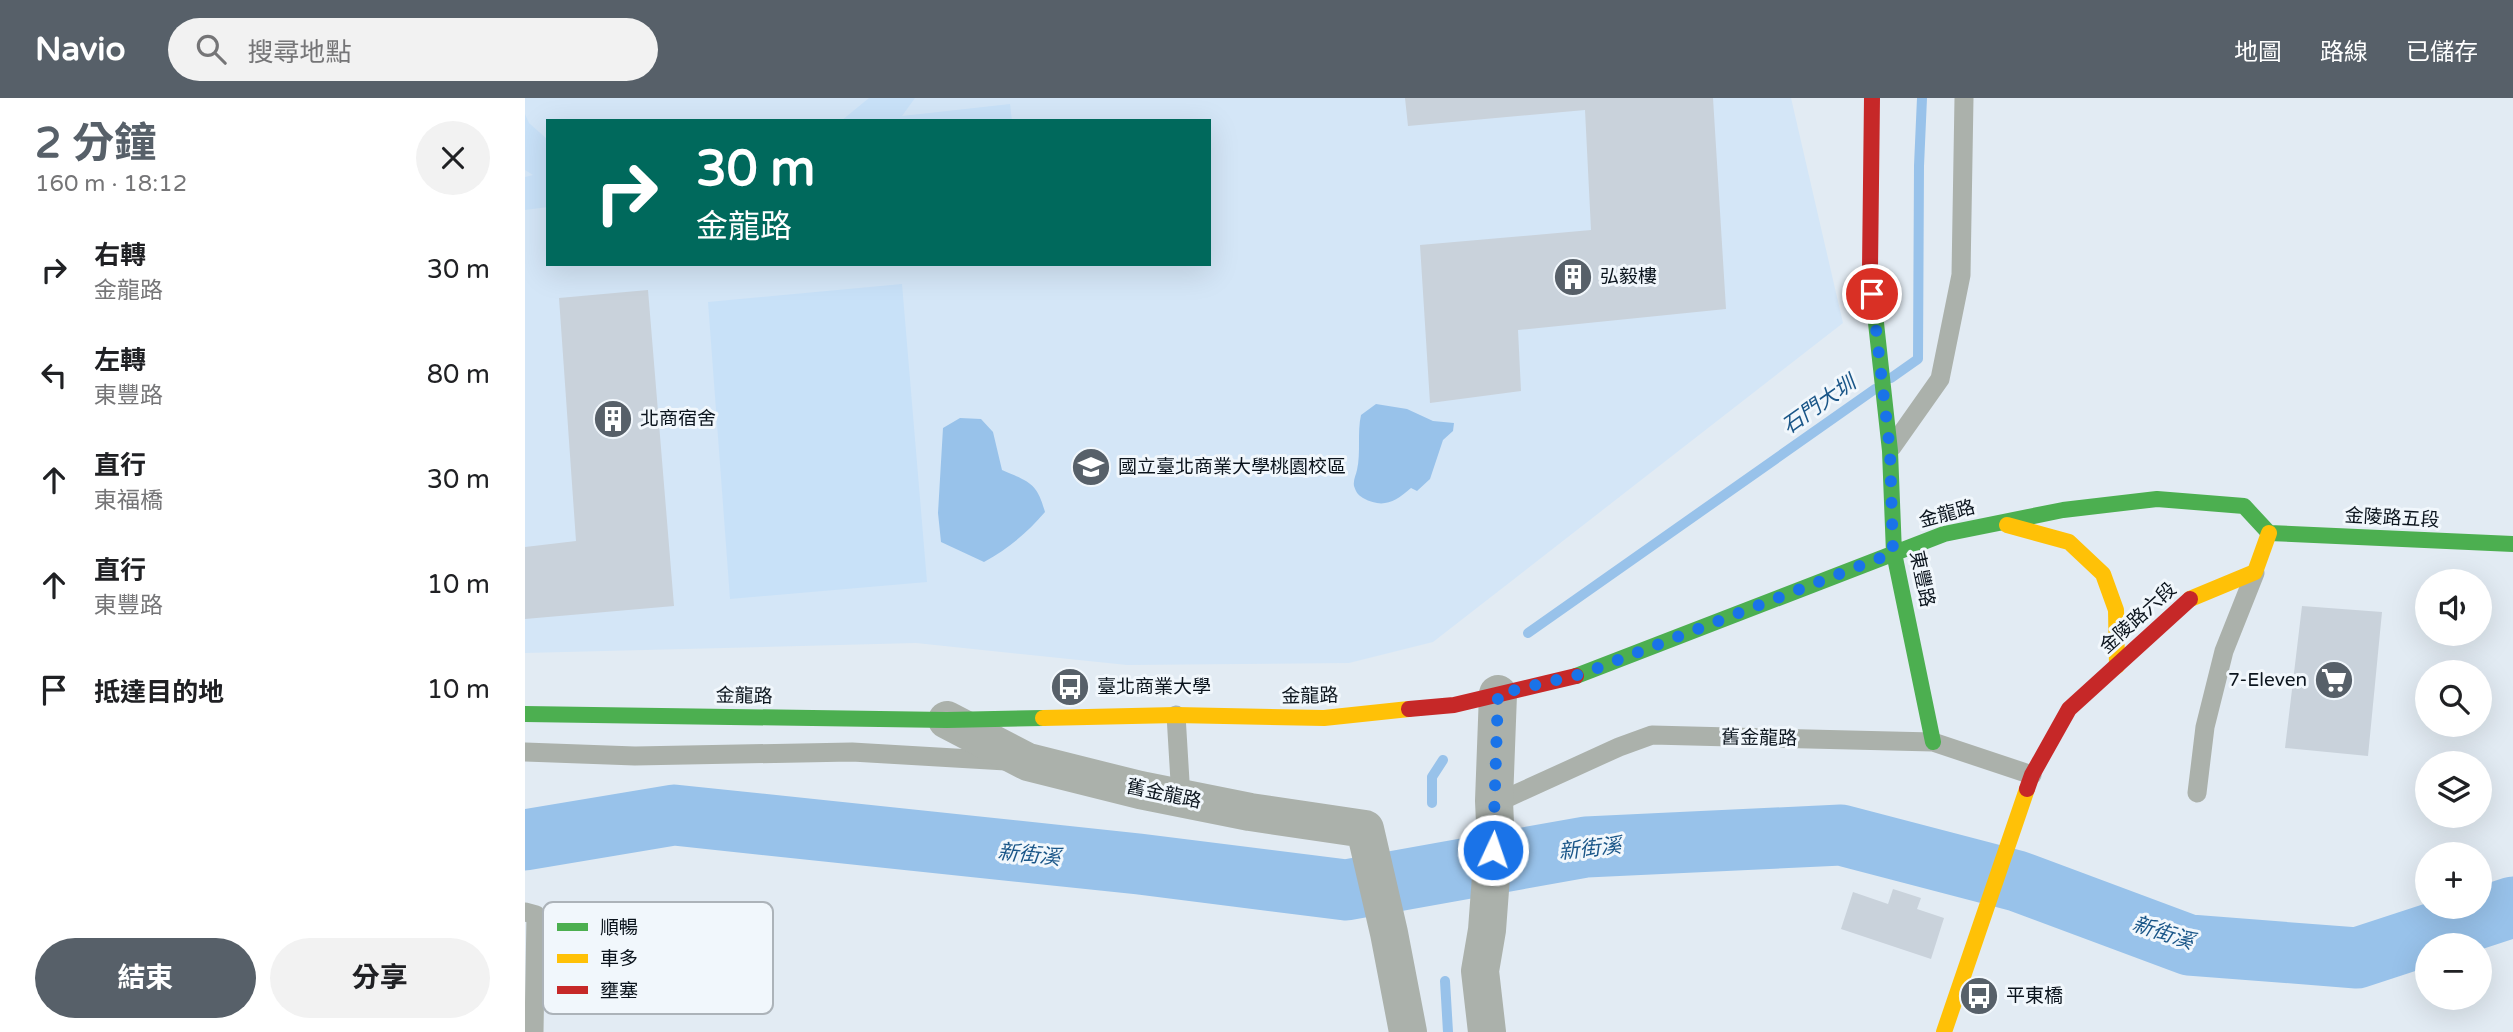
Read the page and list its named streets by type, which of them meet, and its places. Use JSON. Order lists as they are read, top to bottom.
{
  "streets": {
    "main road": [
      "金龍路",
      "金陵路五段",
      "東豐路",
      "金陵路六段"
    ],
    "street": ["舊金龍路"]
  },
  "crossings": [
    ["金龍路", "金陵路五段"],
    ["金龍路", "東豐路"],
    ["金龍路", "金陵路六段"],
    ["金龍路", "舊金龍路"],
    ["東豐路", "金陵路六段"],
    ["東豐路", "舊金龍路"],
    ["金陵路六段", "舊金龍路"]
  ],
  "water": ["石門大圳", "新街溪"],
  "places": {
    "building": ["弘毅樓", "北商宿舍"],
    "school or university": ["國立臺北商業大學桃園校區"],
    "supermarket": ["7-Eleven"],
    "bus stop": ["臺北商業大學", "平東橋"]
  },
  "legend": ["順暢", "車多", "壅塞"],
  "page": {
    "header": "Navio",
    "search": "搜尋地點",
    "nav": ["地圖", "路線", "已儲存"],
    "heading": ["2 分鐘", "160 m · 18:12"],
    "turn": ["30 m", "金龍路"],
    "list": [
      {
        "name": "右轉",
        "note": "金龍路",
        "value": "30 m"
      },
      {
        "name": "左轉",
        "note": "東豐路",
        "value": "80 m"
      },
      {
        "name": "直行",
        "note": "東福橋",
        "value": "30 m"
      },
      {
        "name": "直行",
        "note": "東豐路",
        "value": "10 m"
      },
      {
        "name": "抵達目的地",
        "value": "10 m"
      }
    ],
    "map_buttons": ["+", "−"],
    "buttons": ["結束", "分享"]
  }
}
